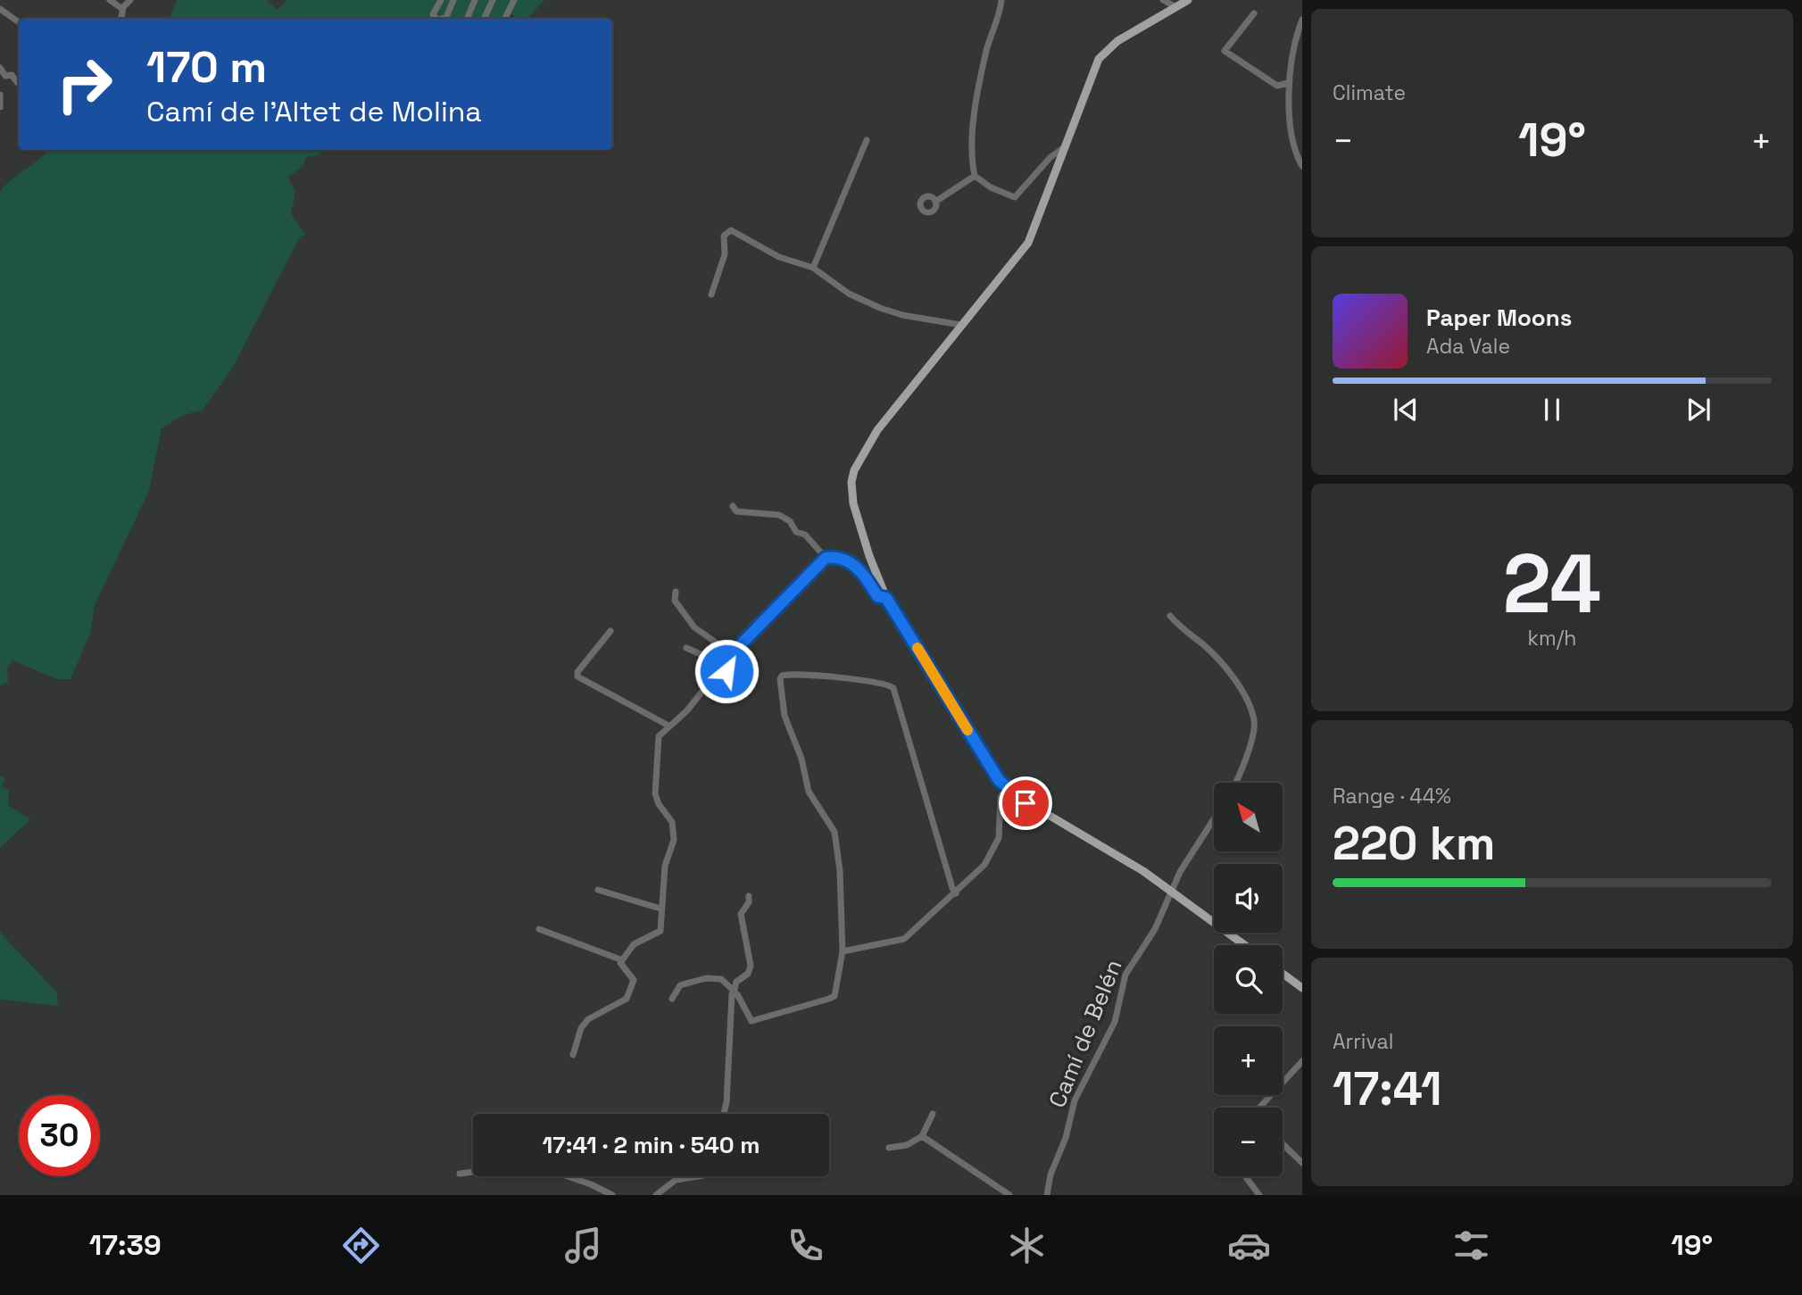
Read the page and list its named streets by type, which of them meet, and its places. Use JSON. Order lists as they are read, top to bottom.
{
  "streets": {
    "street": ["Camí de Belén"]
  },
  "north": "top left",
  "page": {
    "tile": [
      "Climate",
      ["24", "km/h"],
      ["Range · 44%", "220 km"],
      ["Arrival", "17:41"]
    ],
    "turn": ["170 m", "Camí de l'Altet de Molina"],
    "heat": ["−", "19°", "+"],
    "song": ["Paper Moons", "Ada Vale"],
    "map_buttons": ["+", "−"],
    "limit": "30",
    "trip": "17:41 · 2 min · 540 m",
    "tabs": ["17:39", "19°"]
  }
}
